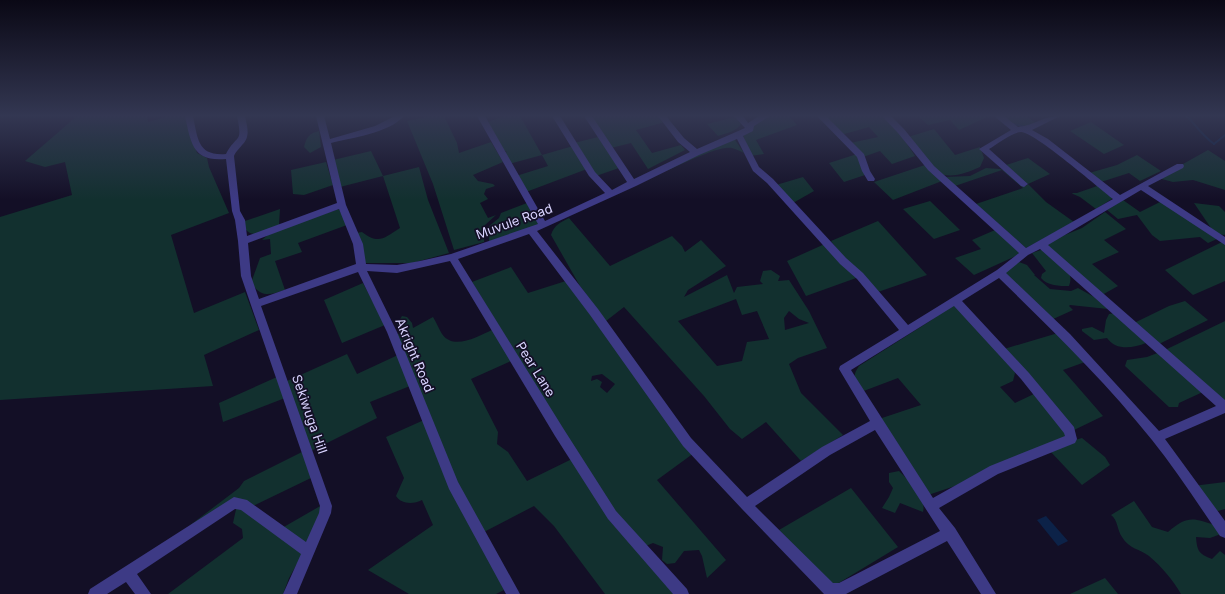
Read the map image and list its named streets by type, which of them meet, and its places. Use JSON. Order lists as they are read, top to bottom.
{
  "streets": {
    "street": [
      "Muvule Road",
      "Akright Road",
      "Pear Lane",
      "Sekiwuga Hill"
    ]
  },
  "crossings": [
    ["Muvule Road", "Akright Road"],
    ["Muvule Road", "Pear Lane"],
    ["Muvule Road", "Sekiwuga Hill"]
  ]
}
